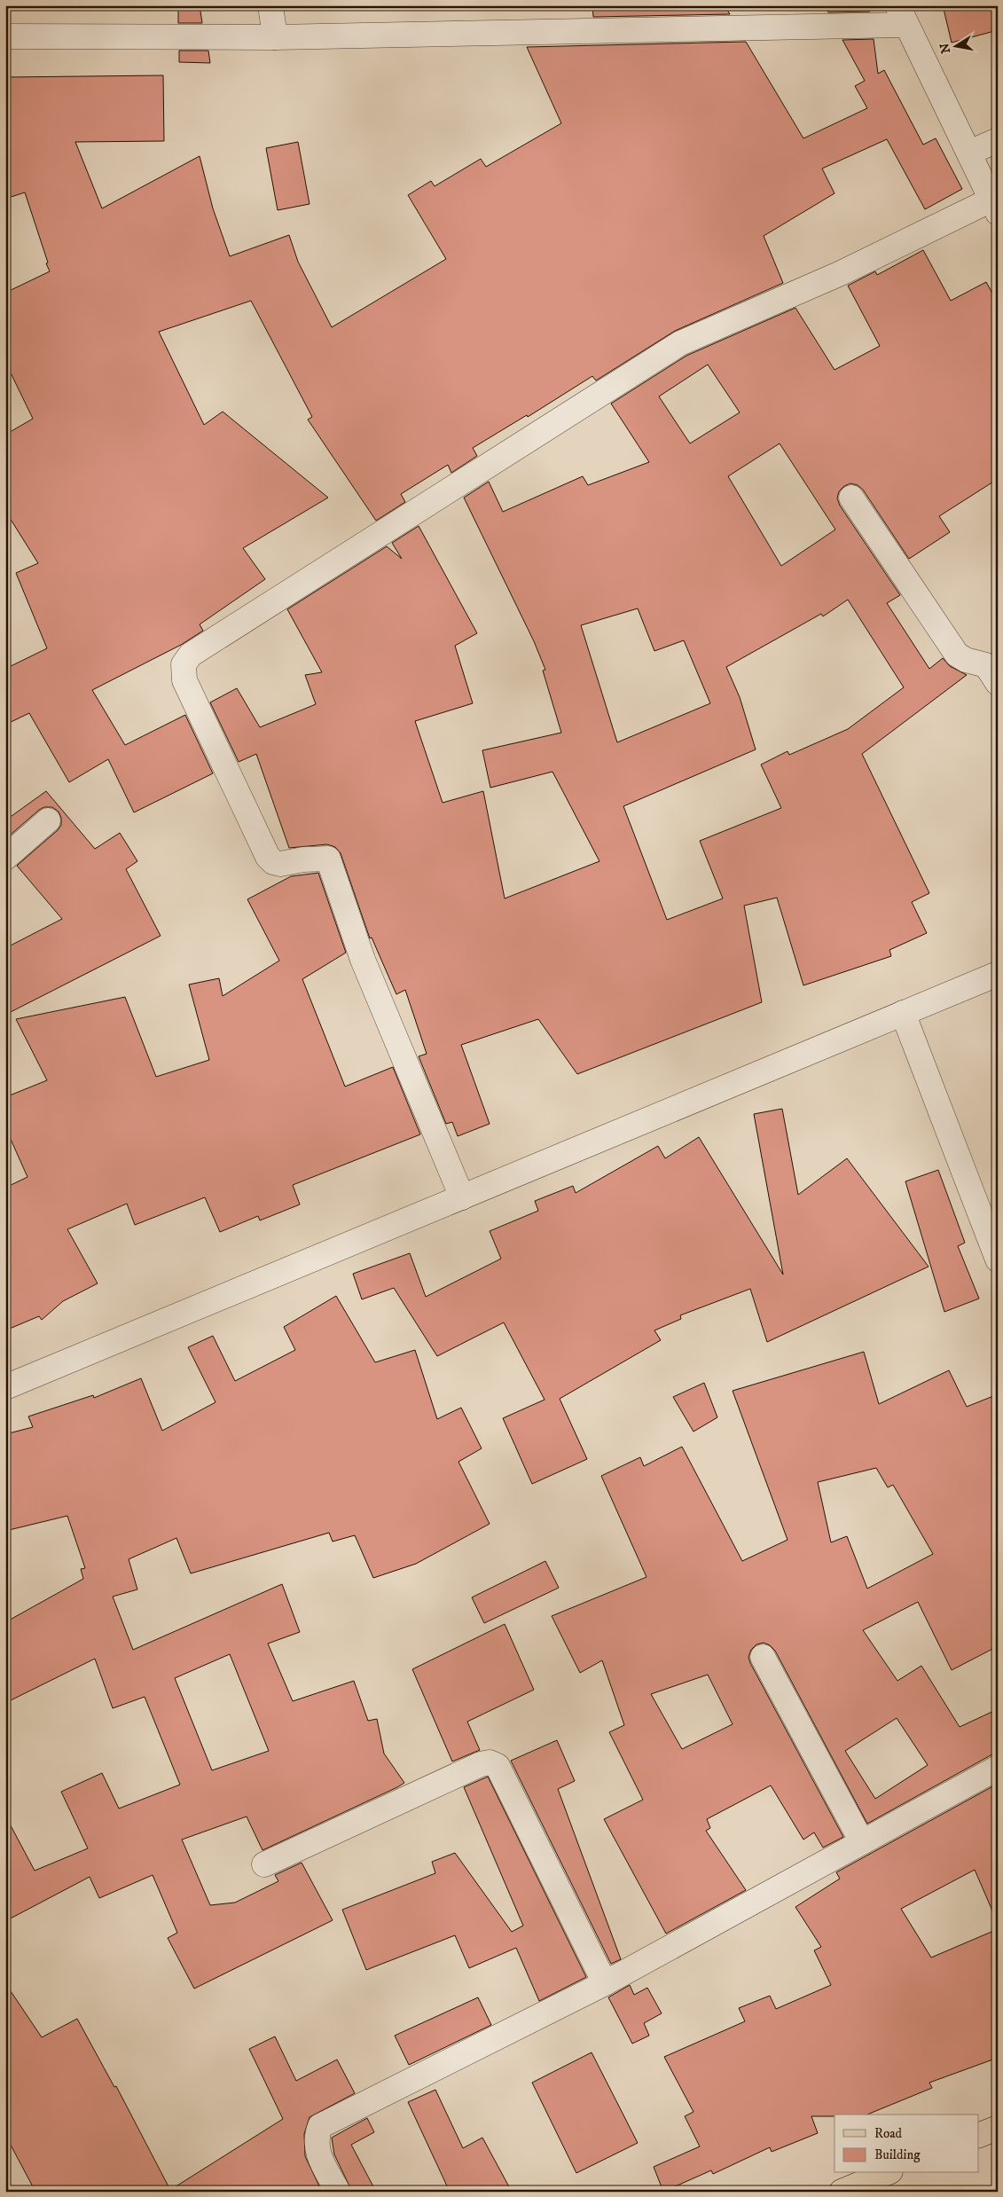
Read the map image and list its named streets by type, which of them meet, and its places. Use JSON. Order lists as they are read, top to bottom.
{
  "legend": ["Road", "Building"],
  "north": "left"
}
